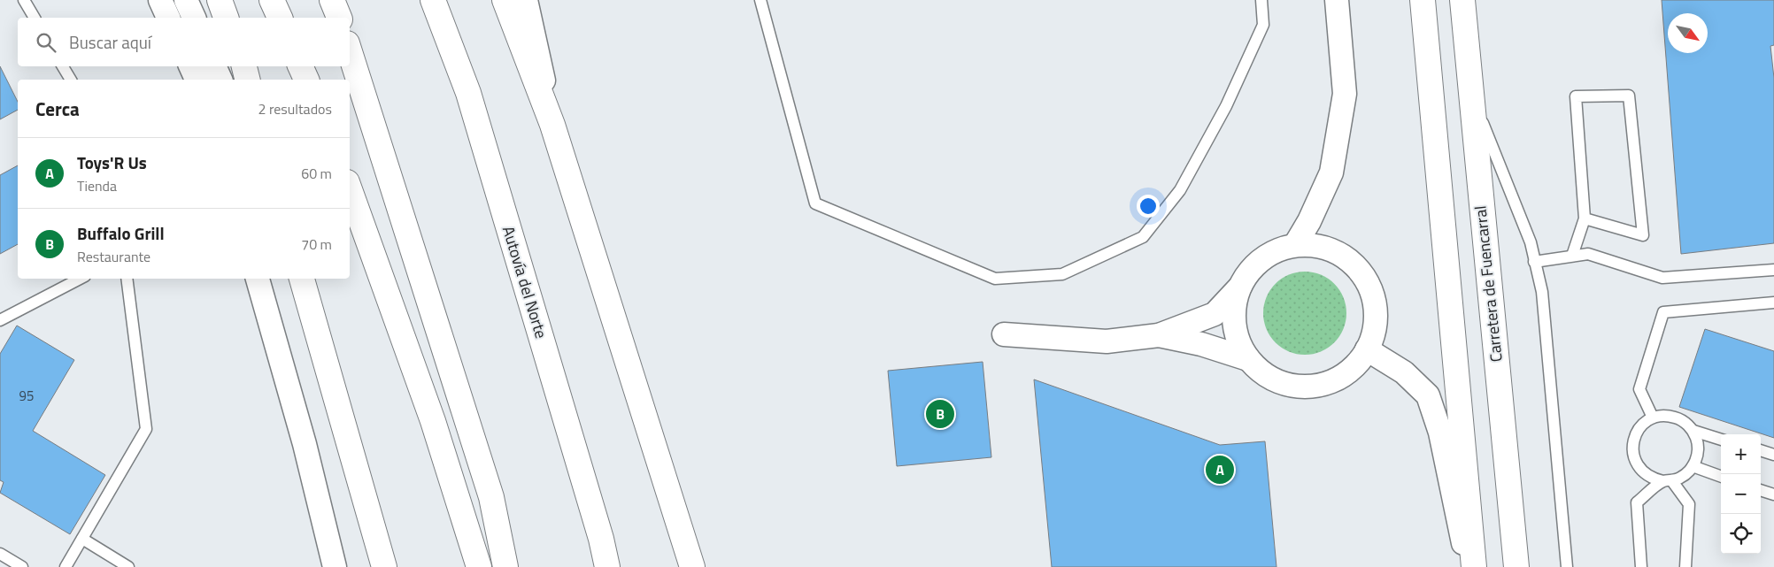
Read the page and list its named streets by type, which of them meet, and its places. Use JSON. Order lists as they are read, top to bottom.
{
  "streets": {
    "highway": ["Autovía del Norte", "Carretera de Fuencarral"]
  },
  "house_numbers": ["95"],
  "north": "bottom right",
  "page": {
    "search": "Buscar aquí",
    "heading": ["Cerca", "2 resultados"],
    "list": [
      {
        "mark": "A",
        "name": "Toys'R Us",
        "note": "Tienda",
        "value": "60 m"
      },
      {
        "mark": "B",
        "name": "Buffalo Grill",
        "note": "Restaurante",
        "value": "70 m"
      }
    ],
    "pins": ["B", "A"],
    "map_buttons": ["+", "−"]
  }
}
